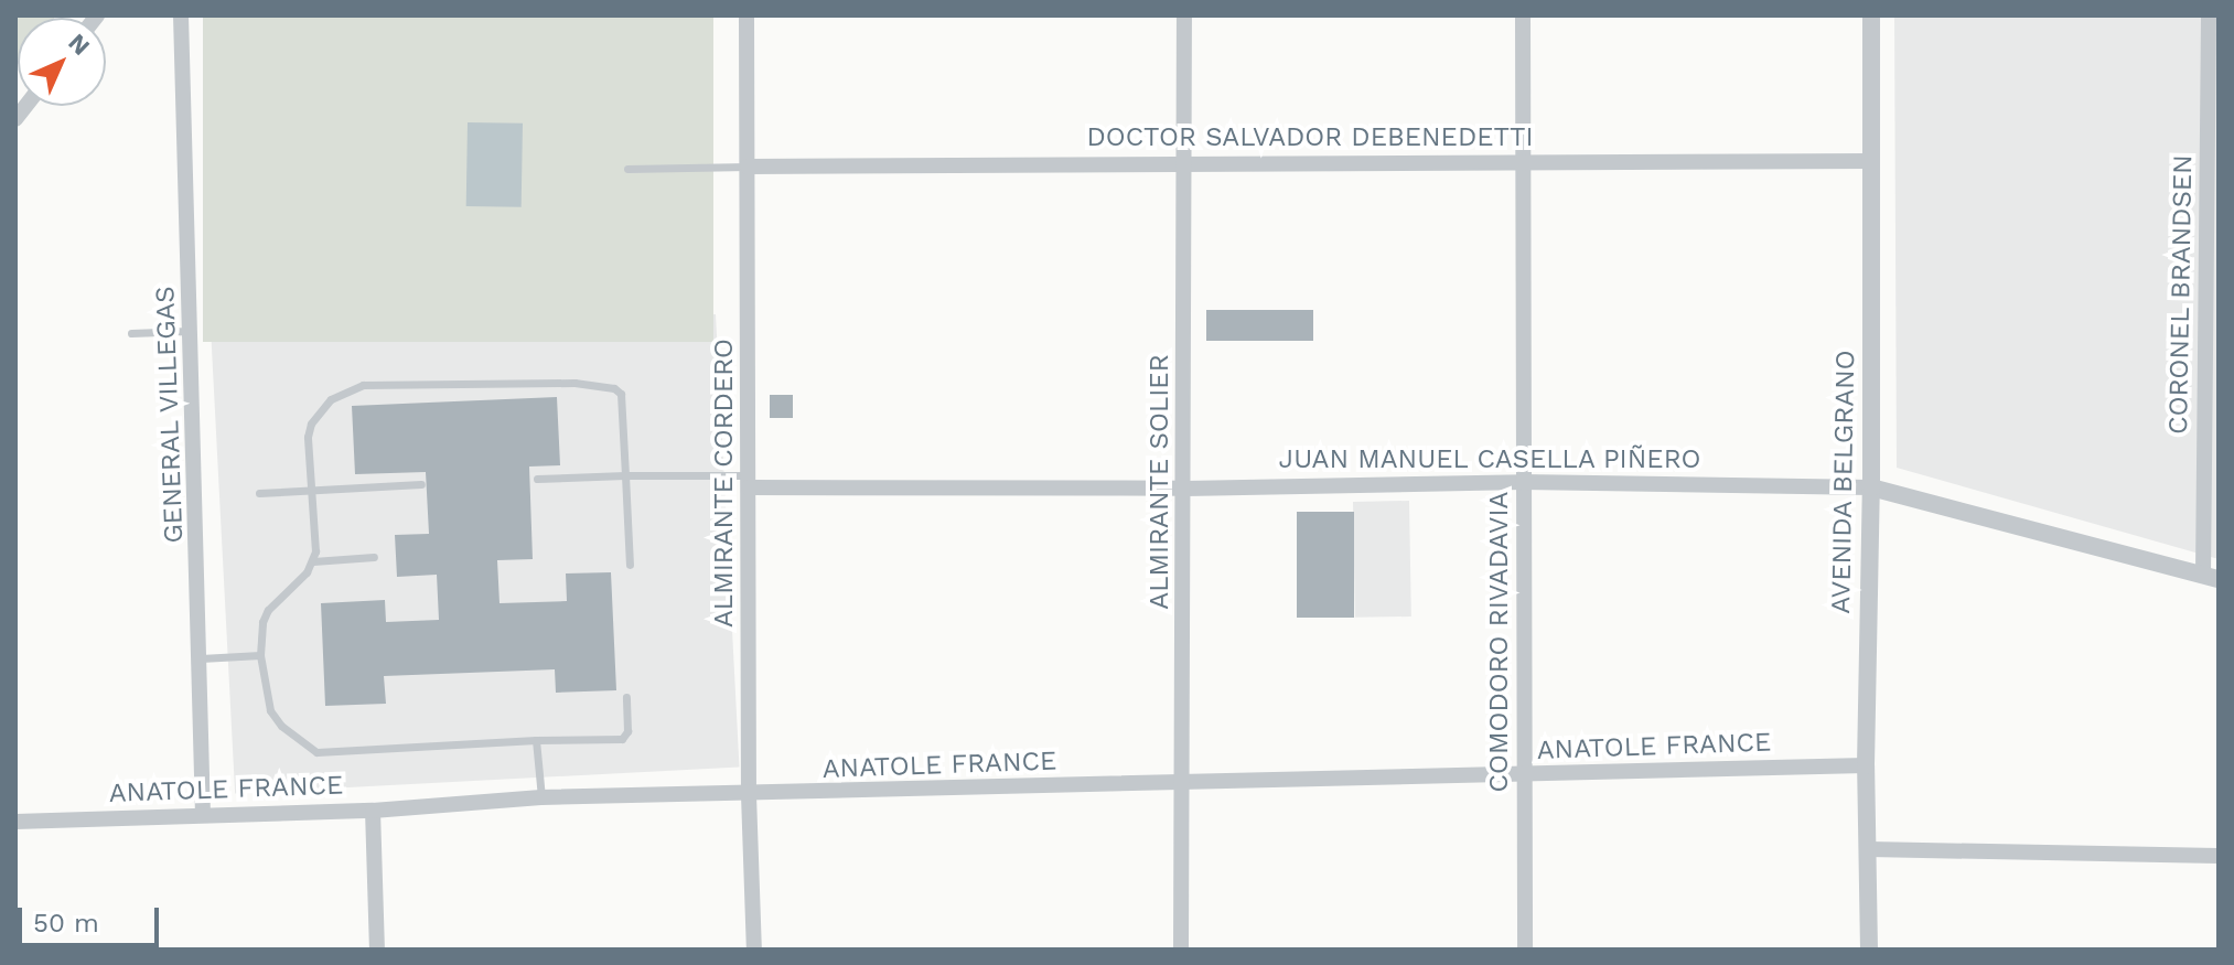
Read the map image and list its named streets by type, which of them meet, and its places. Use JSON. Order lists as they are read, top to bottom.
{
  "streets": {
    "street": [
      "DOCTOR SALVADOR DEBENEDETTI",
      "CORONEL BRANDSEN",
      "GENERAL VILLEGAS",
      "JUAN MANUEL CASELLA PIÑERO",
      "ALMIRANTE SOLIER",
      "AVENIDA BELGRANO",
      "ALMIRANTE CORDERO",
      "COMODORO RIVADAVIA",
      "ANATOLE FRANCE"
    ]
  },
  "crossings": [
    ["DOCTOR SALVADOR DEBENEDETTI", "ALMIRANTE SOLIER"],
    ["DOCTOR SALVADOR DEBENEDETTI", "AVENIDA BELGRANO"],
    ["DOCTOR SALVADOR DEBENEDETTI", "ALMIRANTE CORDERO"],
    ["DOCTOR SALVADOR DEBENEDETTI", "COMODORO RIVADAVIA"],
    ["CORONEL BRANDSEN", "JUAN MANUEL CASELLA PIÑERO"],
    ["GENERAL VILLEGAS", "ANATOLE FRANCE"],
    ["JUAN MANUEL CASELLA PIÑERO", "ALMIRANTE SOLIER"],
    ["JUAN MANUEL CASELLA PIÑERO", "AVENIDA BELGRANO"],
    ["JUAN MANUEL CASELLA PIÑERO", "ALMIRANTE CORDERO"],
    ["JUAN MANUEL CASELLA PIÑERO", "COMODORO RIVADAVIA"],
    ["ALMIRANTE SOLIER", "ANATOLE FRANCE"],
    ["AVENIDA BELGRANO", "ANATOLE FRANCE"],
    ["ALMIRANTE CORDERO", "ANATOLE FRANCE"],
    ["COMODORO RIVADAVIA", "ANATOLE FRANCE"]
  ],
  "scale_bar": "50 m",
  "north": "top right"
}
